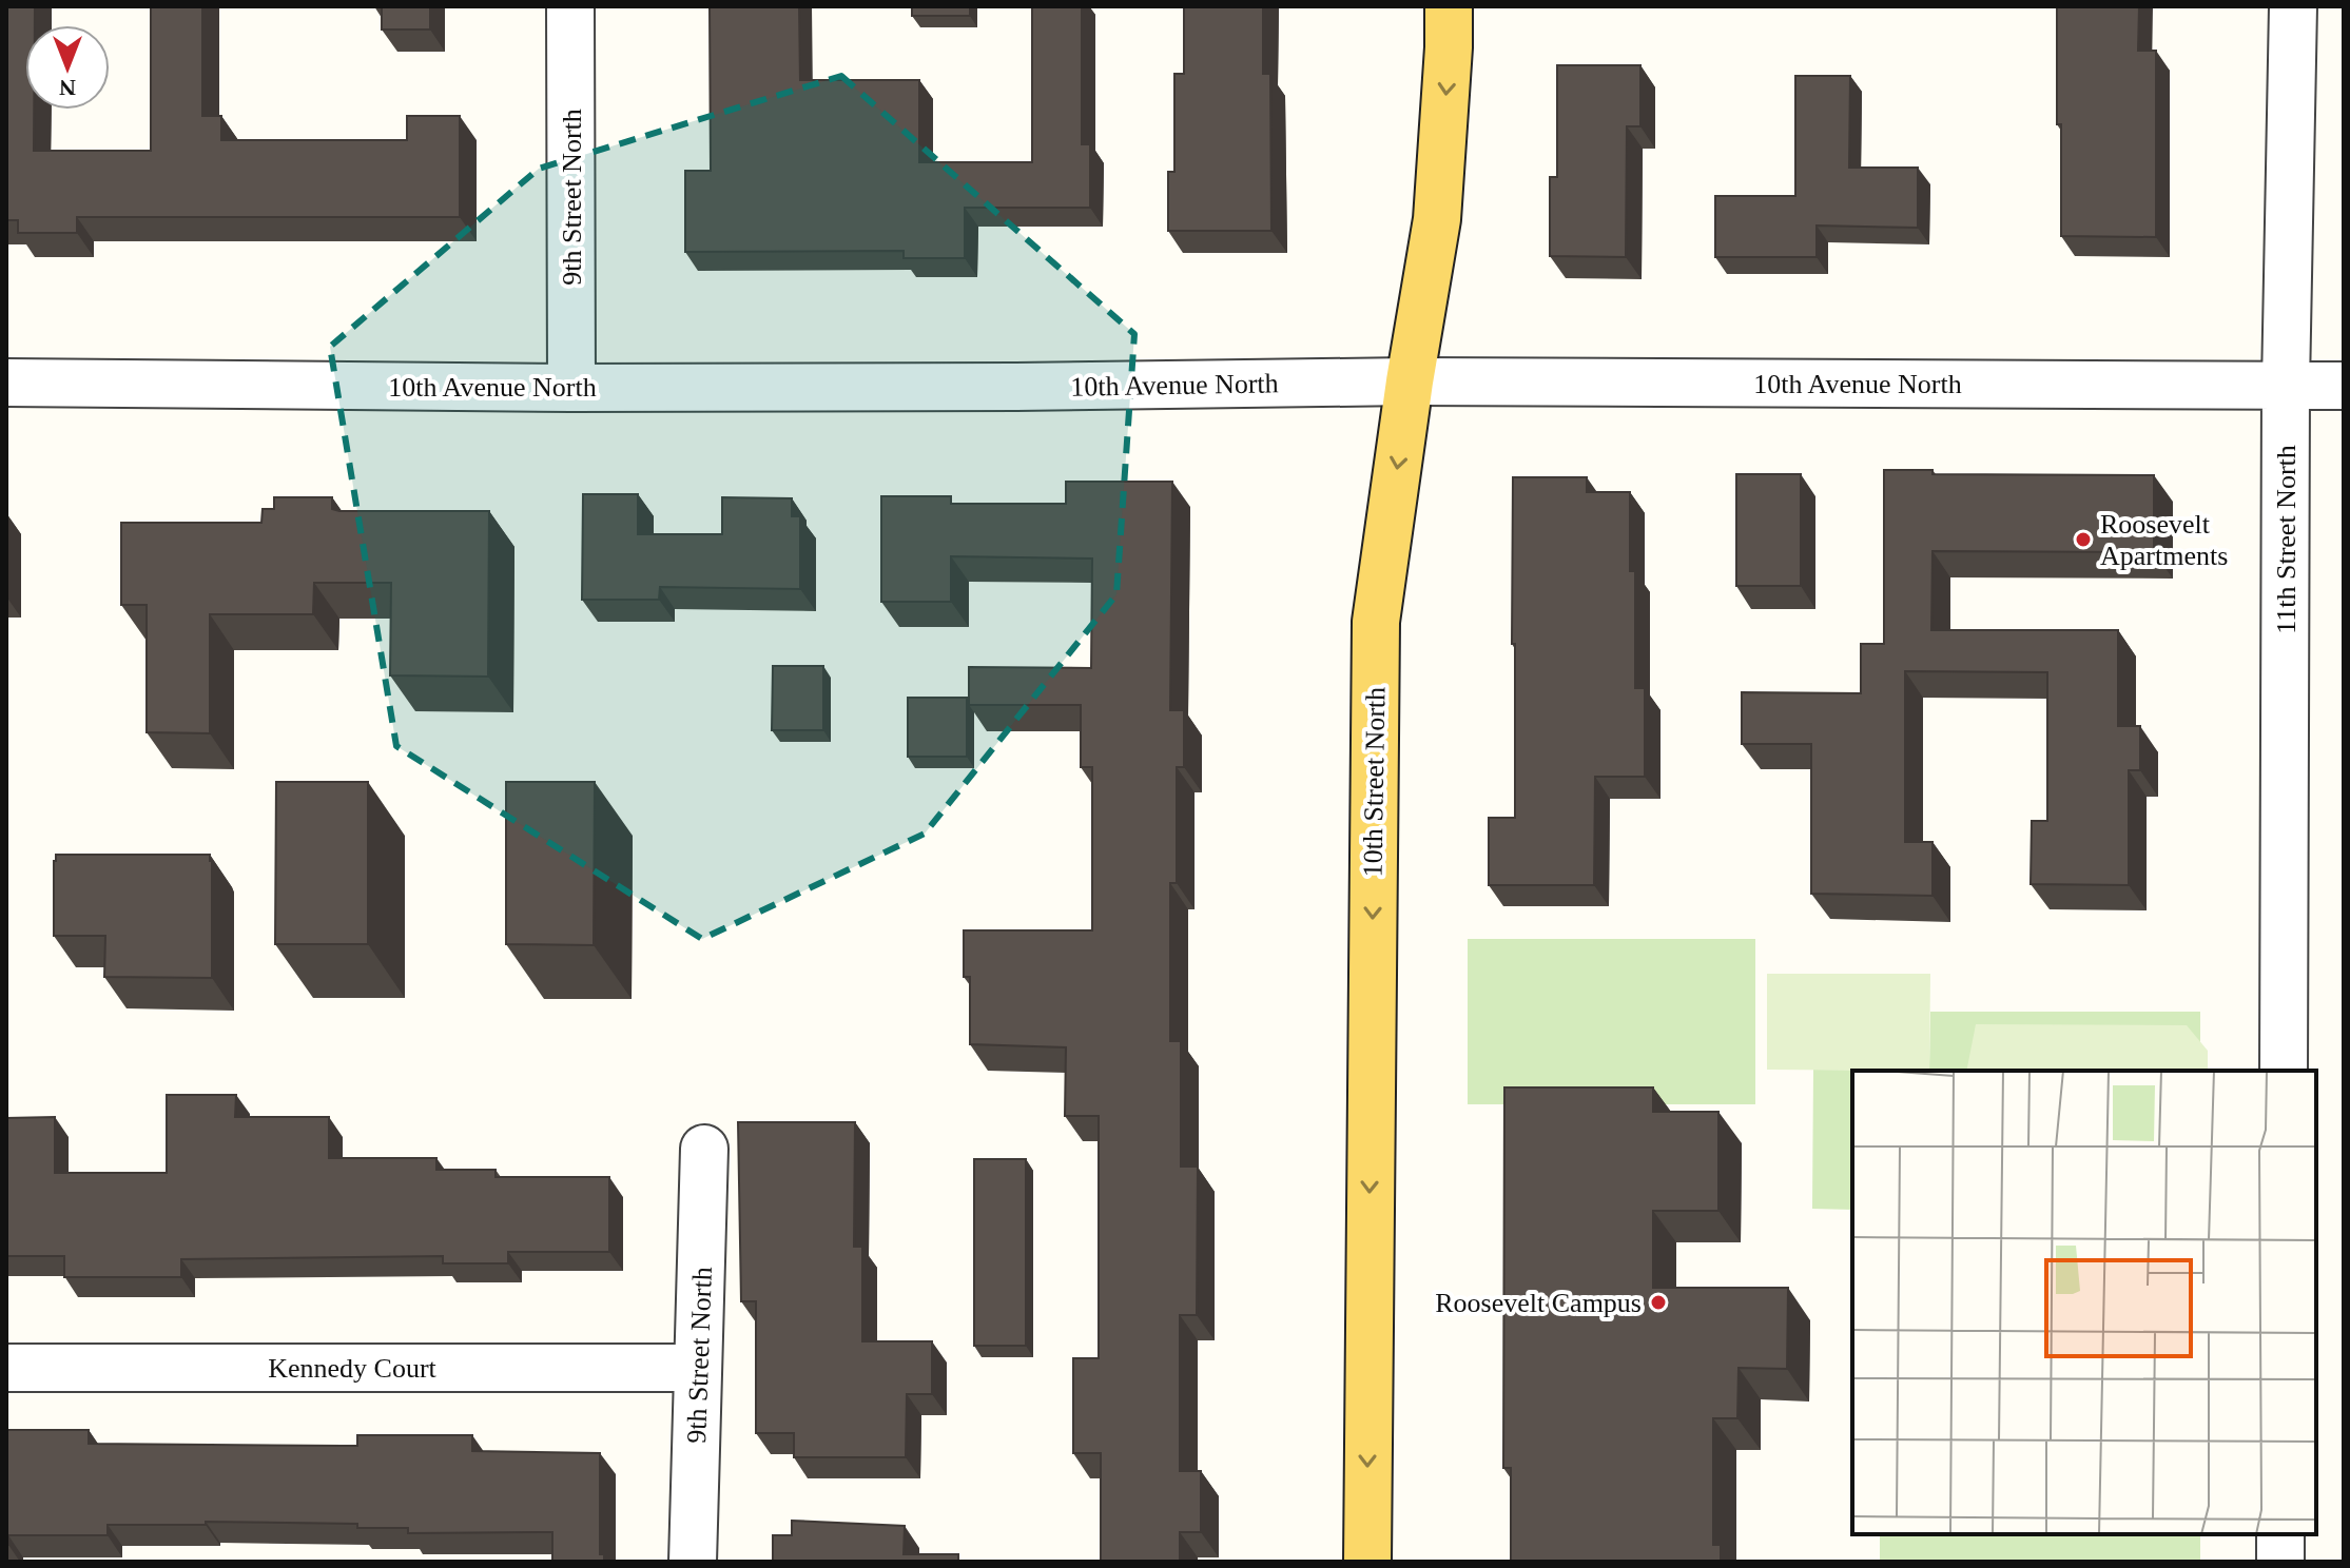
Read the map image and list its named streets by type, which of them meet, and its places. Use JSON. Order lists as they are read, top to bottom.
{
  "streets": {
    "main road": ["10th Street North"],
    "street": [
      "9th Street North",
      "10th Avenue North",
      "11th Street North",
      "Kennedy Court"
    ]
  },
  "crossings": [
    ["9th Street North", "10th Avenue North"],
    ["9th Street North", "Kennedy Court"],
    ["10th Avenue North", "11th Street North"],
    ["10th Avenue North", "10th Street North"]
  ],
  "one_way": ["10th Street North"],
  "places": ["Roosevelt Apartments", "Roosevelt Campus"],
  "north": "bottom"
}
